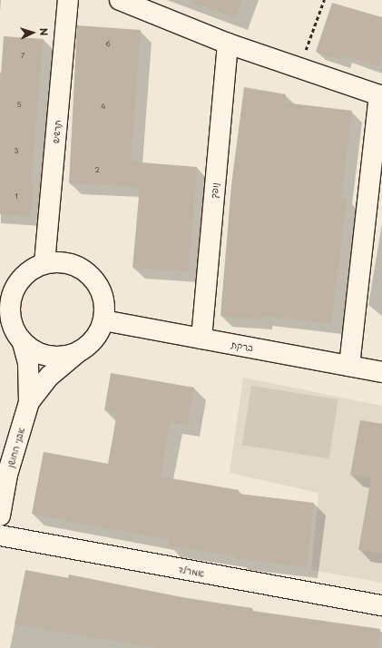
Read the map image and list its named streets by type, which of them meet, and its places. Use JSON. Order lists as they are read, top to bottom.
{
  "streets": {
    "street": [
      "תרשיש",
      "נופך",
      "ברקת",
      "אבני החושן",
      "אמרלד"
    ]
  },
  "crossings": [
    ["תרשיש", "ברקת"],
    ["תרשיש", "אבני החושן"],
    ["נופך", "ברקת"],
    ["ברקת", "אבני החושן"]
  ],
  "house_numbers": [
    "6",
    "7",
    "5",
    "4",
    "3",
    "2",
    "1"
  ],
  "north": "right"
}
